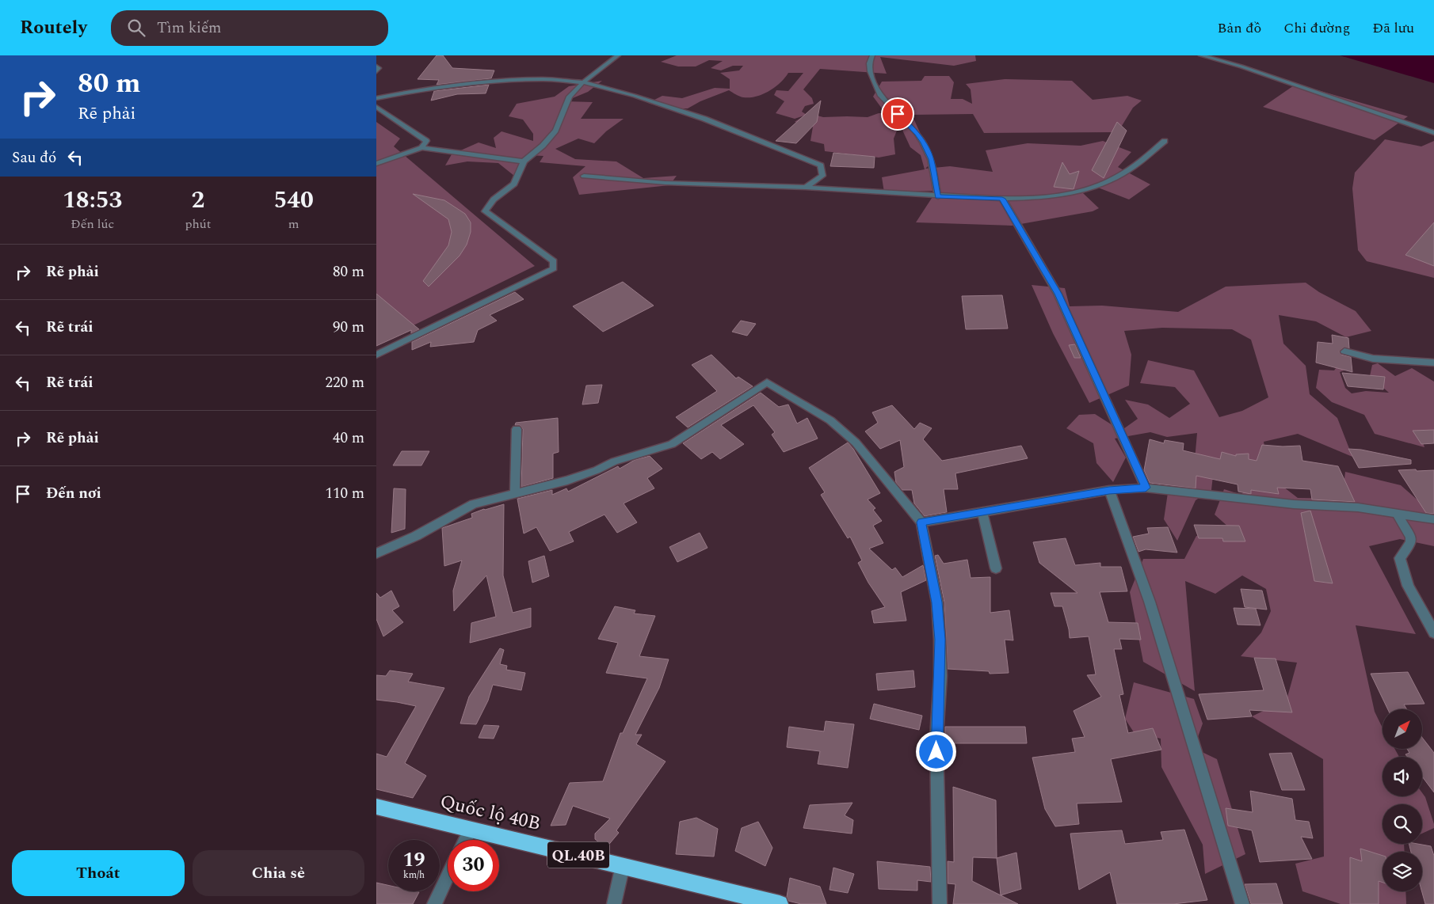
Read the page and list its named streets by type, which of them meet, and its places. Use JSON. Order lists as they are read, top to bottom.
{
  "streets": {
    "highway": ["Quốc lộ 40B", "QL.40B"]
  },
  "north": "top right",
  "page": {
    "header": "Routely",
    "search": "Tìm kiếm",
    "nav": ["Bản đồ", "Chỉ đường", "Đã lưu"],
    "turn": ["80 m", "Rẽ phải"],
    "then": "Sau đó",
    "eta": [
      "18:53",
      "Đến lúc",
      "2",
      "phút",
      "540",
      "m"
    ],
    "list": [
      {
        "name": "Rẽ phải",
        "value": "80 m"
      },
      {
        "name": "Rẽ trái",
        "value": "90 m"
      },
      {
        "name": "Rẽ trái",
        "value": "220 m"
      },
      {
        "name": "Rẽ phải",
        "value": "40 m"
      },
      {
        "name": "Đến nơi",
        "value": "110 m"
      }
    ],
    "speed": "19 km/h",
    "limit": "30",
    "buttons": ["Thoát", "Chia sẻ"]
  }
}
